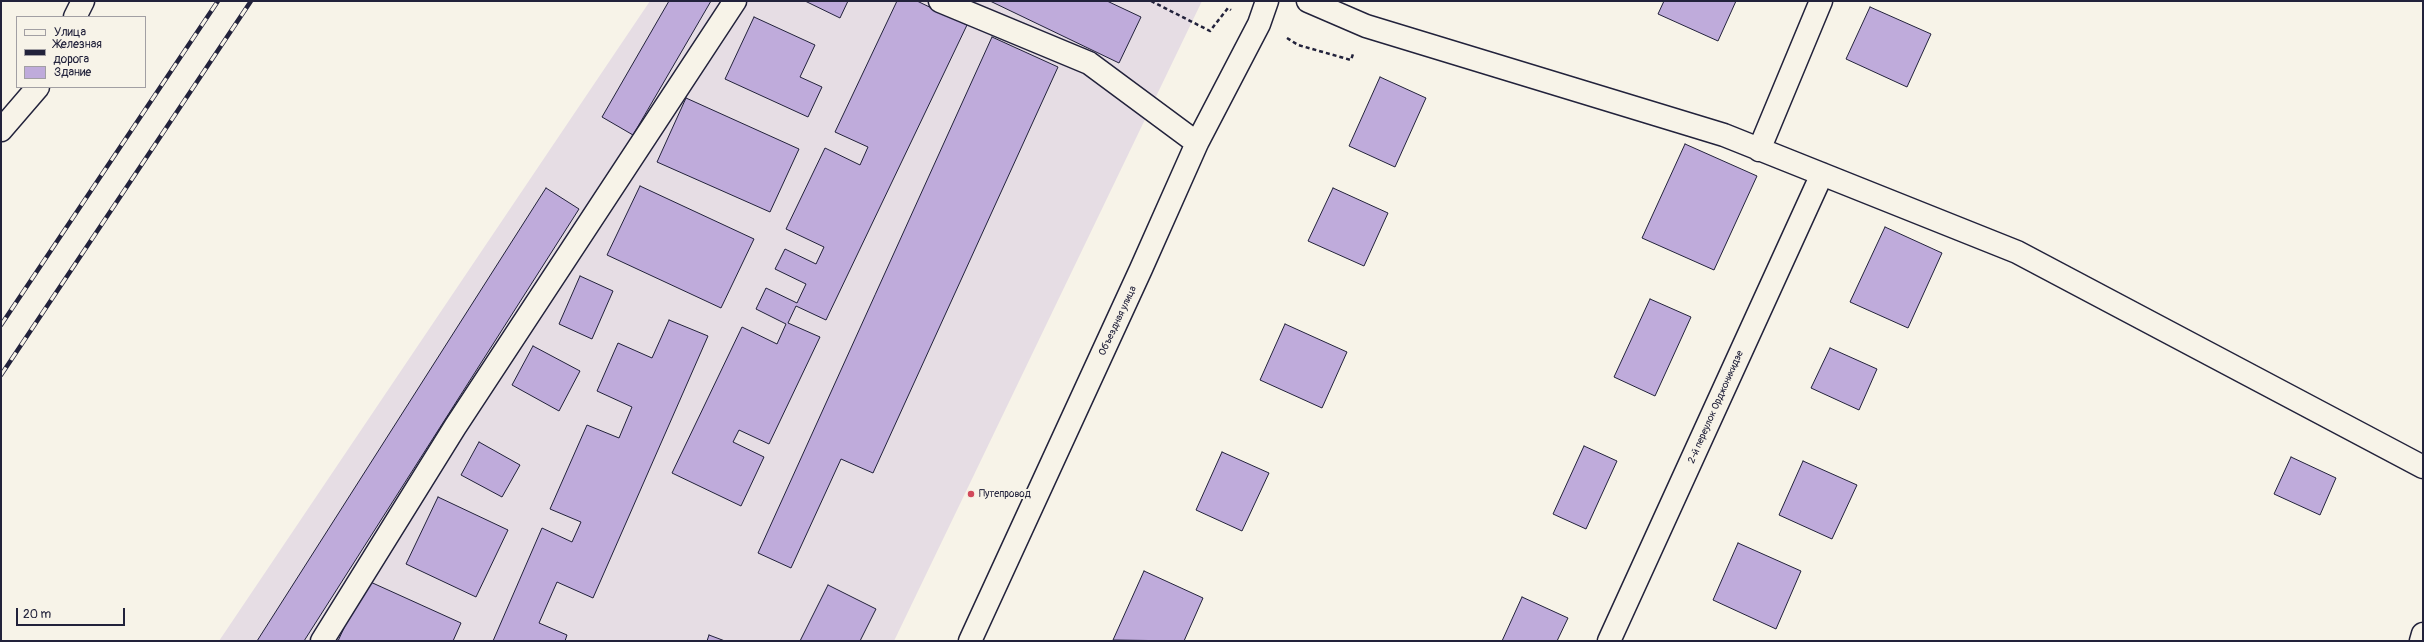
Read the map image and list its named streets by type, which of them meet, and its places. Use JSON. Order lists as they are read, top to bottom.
{
  "streets": {
    "street": ["Объездная улица", "2-й переулок Орджоникидзе"]
  },
  "places": ["Путепровод"],
  "legend": ["Улица", "Железная дорога", "Здание"],
  "scale_bar": "20 m"
}
